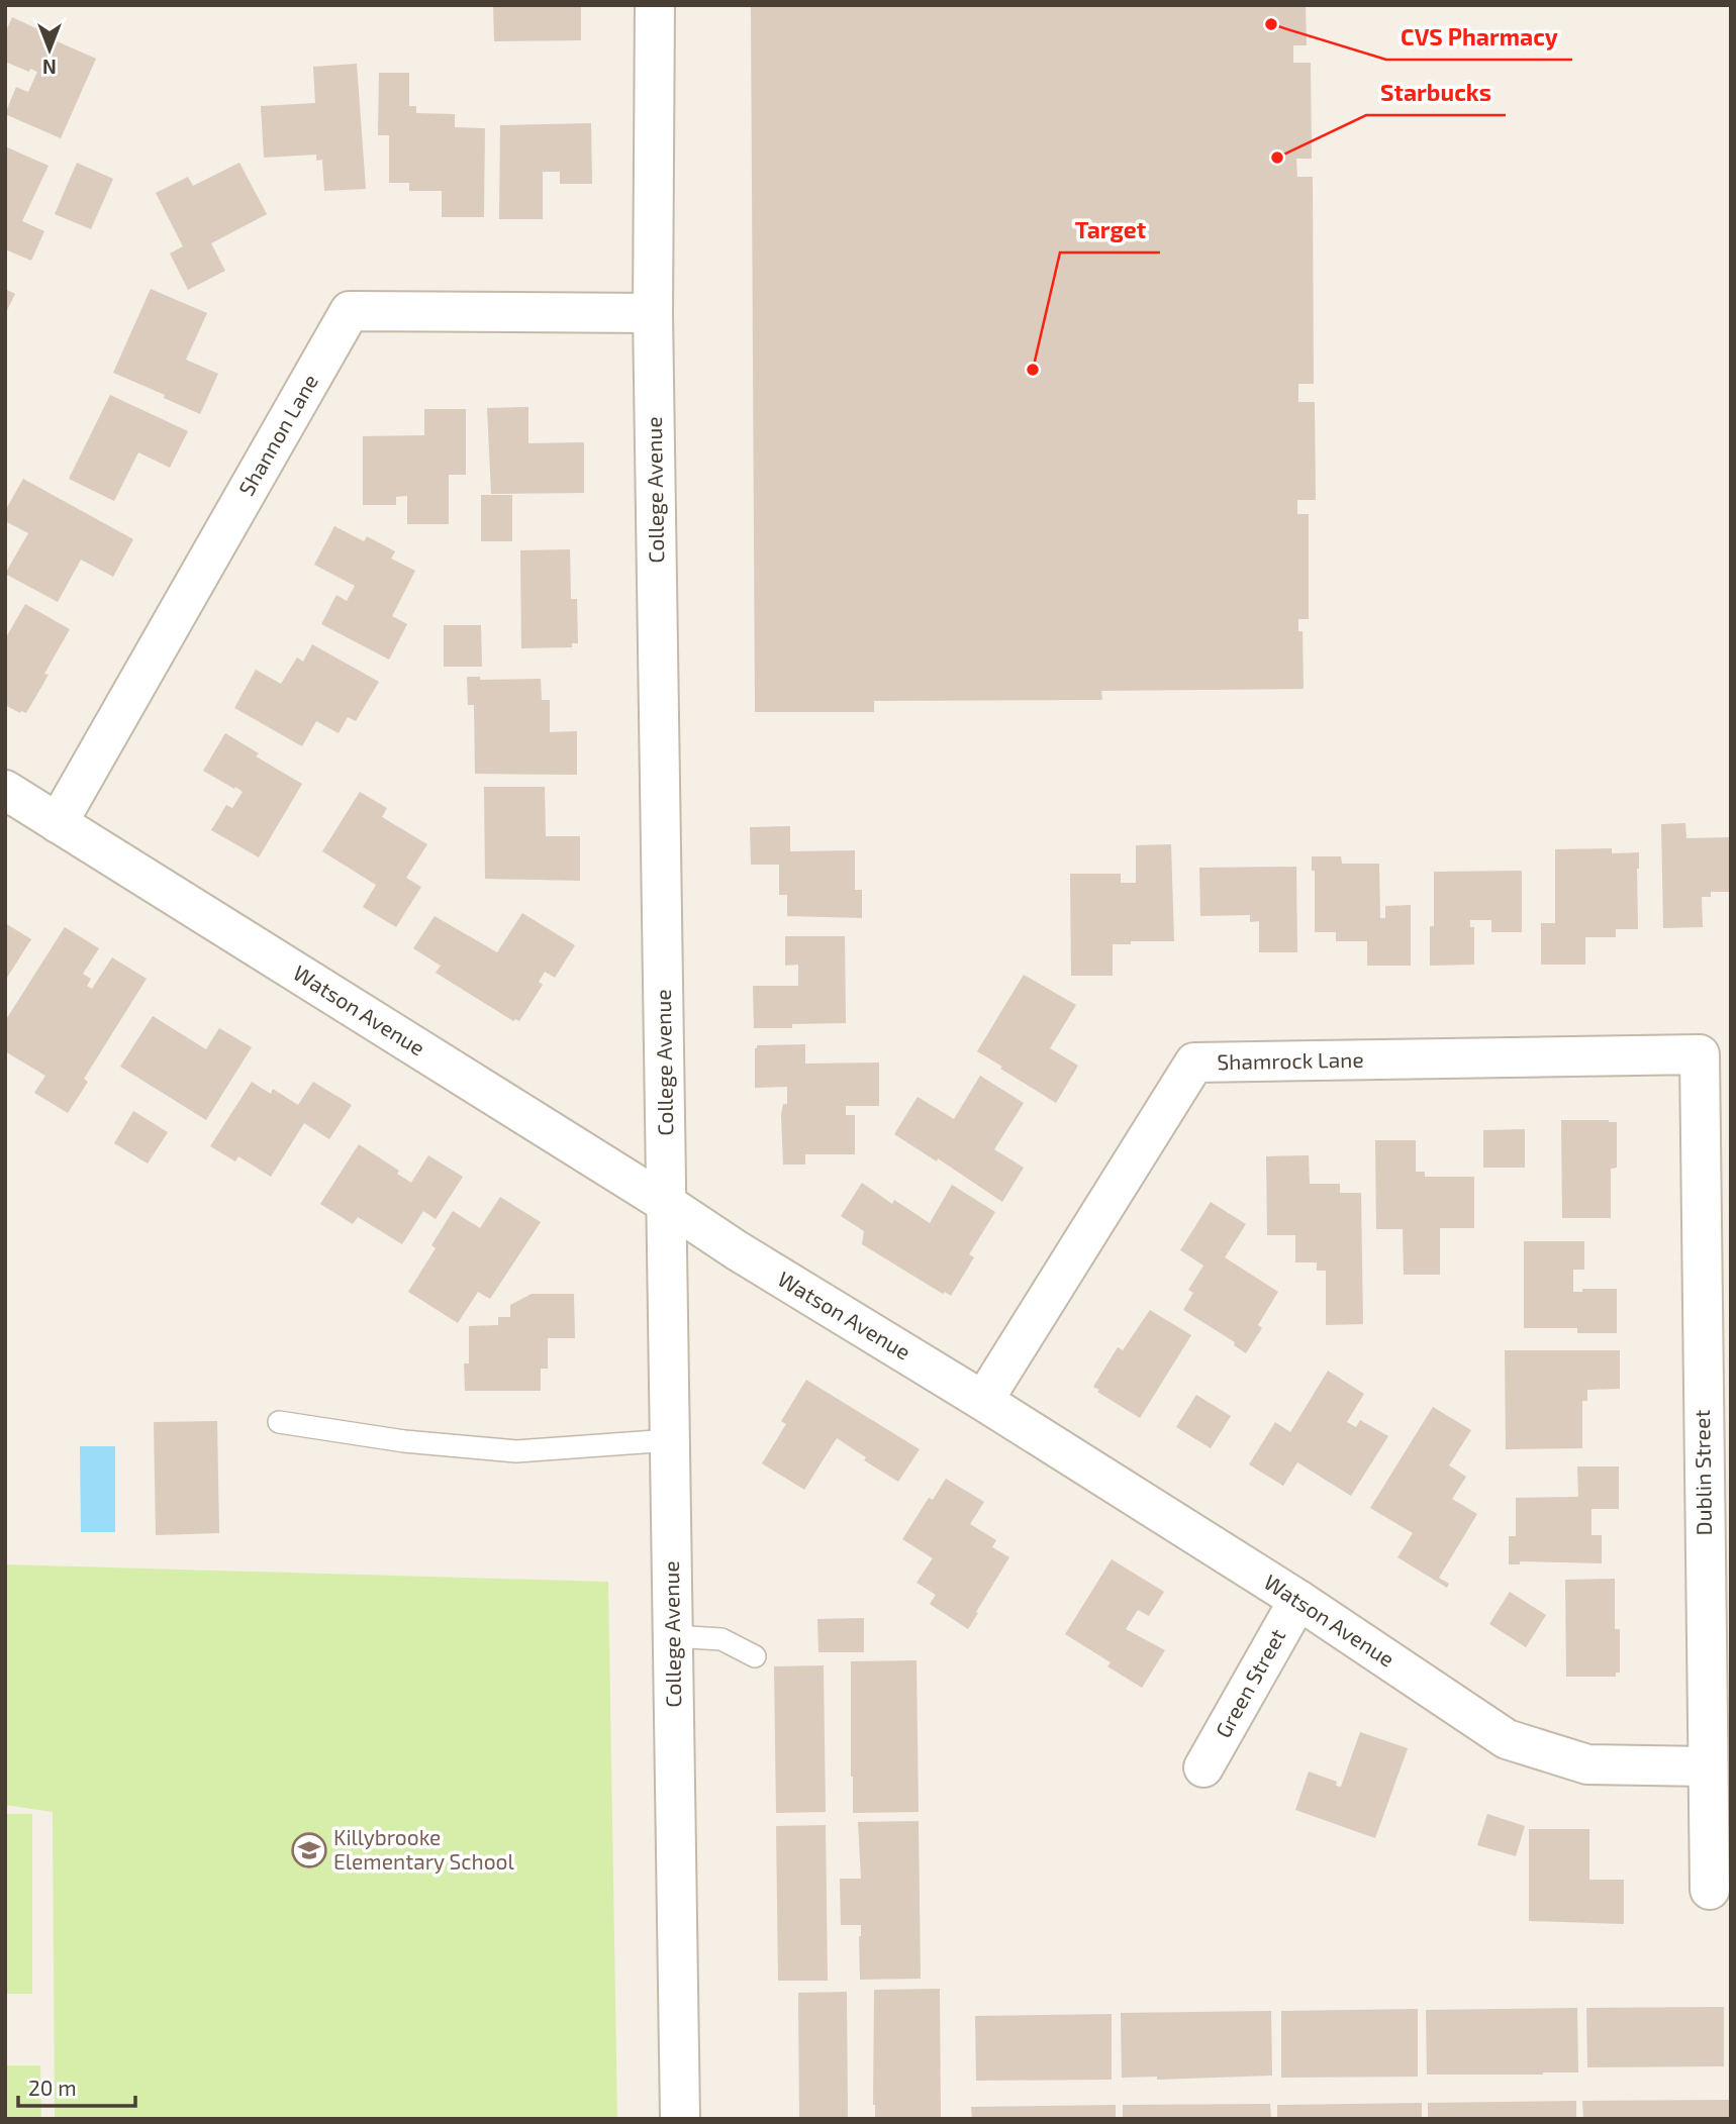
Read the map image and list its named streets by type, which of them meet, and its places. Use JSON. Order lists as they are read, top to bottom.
{
  "streets": {
    "street": [
      "Shannon Lane",
      "College Avenue",
      "Watson Avenue",
      "Shamrock Lane",
      "Dublin Street",
      "Green Street"
    ]
  },
  "crossings": [
    ["Shannon Lane", "College Avenue"],
    ["Shannon Lane", "Watson Avenue"],
    ["College Avenue", "Watson Avenue"],
    ["Watson Avenue", "Shamrock Lane"],
    ["Watson Avenue", "Dublin Street"],
    ["Watson Avenue", "Green Street"],
    ["Shamrock Lane", "Dublin Street"]
  ],
  "places": {
    "other": ["CVS Pharmacy", "Starbucks", "Target"],
    "school or university": ["Killybrooke Elementary School"]
  },
  "scale_bar": "20 m",
  "north": "bottom"
}
